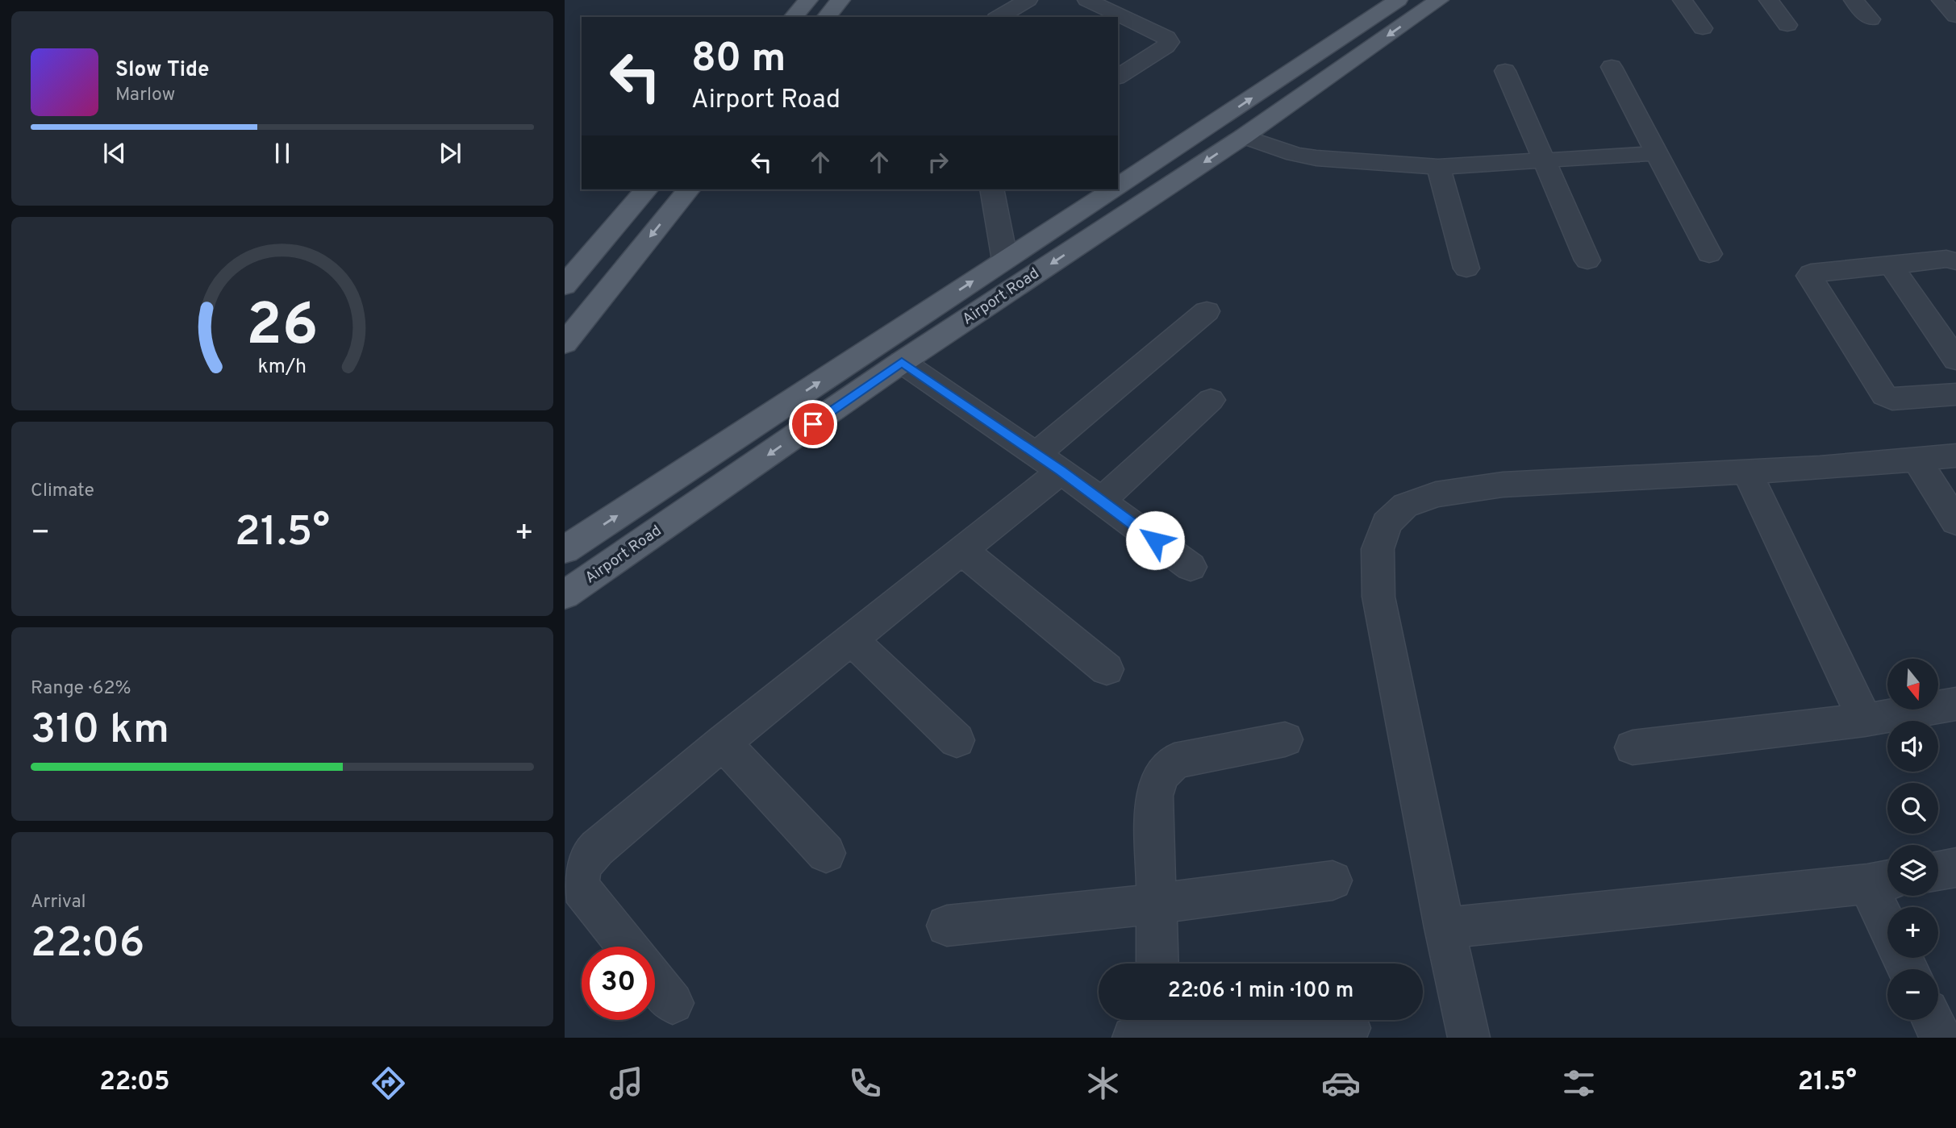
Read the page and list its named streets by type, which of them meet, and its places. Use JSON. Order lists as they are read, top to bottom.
{
  "streets": {
    "main road": ["Airport Road"]
  },
  "north": "bottom",
  "page": {
    "turn": ["80 m", "Airport Road"],
    "song": ["Slow Tide", "Marlow"],
    "tile": [
      "Climate",
      ["Range · 62%", "310 km"],
      ["Arrival", "22:06"]
    ],
    "heat": ["−", "21.5°", "+"],
    "map_buttons": ["+", "−"],
    "limit": "30",
    "trip": "22:06 · 1 min · 100 m",
    "tabs": ["22:05", "21.5°"],
    "gauge": ["26", "km/h"]
  }
}
